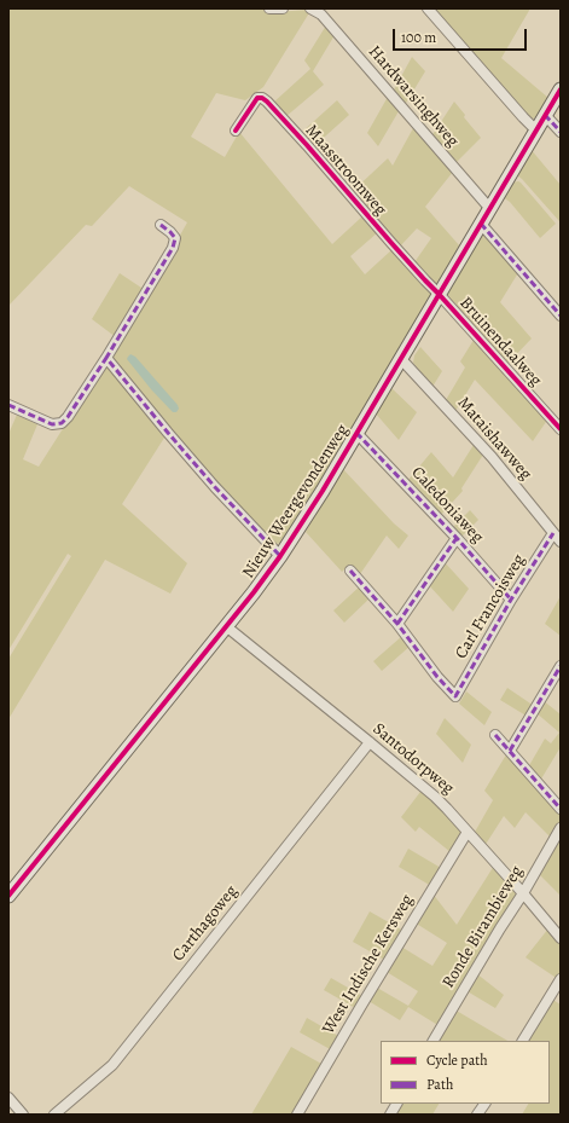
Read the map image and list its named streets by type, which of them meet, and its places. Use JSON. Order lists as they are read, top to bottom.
{
  "streets": {
    "street": [
      "Hardwarsinghweg",
      "Maasstroomweg",
      "Bruinendaalweg",
      "Mataishawweg",
      "Nieuw Weergevondenweg",
      "Caledoniaweg",
      "Carl Francoisweg",
      "Santodorpweg",
      "Carthagoweg",
      "Ronde Birambieweg",
      "West Indische Kersweg"
    ]
  },
  "crossings": [
    ["Hardwarsinghweg", "Nieuw Weergevondenweg"],
    ["Maasstroomweg", "Bruinendaalweg"],
    ["Maasstroomweg", "Nieuw Weergevondenweg"],
    ["Bruinendaalweg", "Nieuw Weergevondenweg"],
    ["Mataishawweg", "Nieuw Weergevondenweg"],
    ["Mataishawweg", "Carl Francoisweg"],
    ["Nieuw Weergevondenweg", "Caledoniaweg"],
    ["Nieuw Weergevondenweg", "Santodorpweg"],
    ["Caledoniaweg", "Carl Francoisweg"],
    ["Santodorpweg", "Carthagoweg"],
    ["Santodorpweg", "Ronde Birambieweg"],
    ["Santodorpweg", "West Indische Kersweg"]
  ],
  "legend": ["Cycle path", "Path"],
  "scale_bar": "100 m"
}
